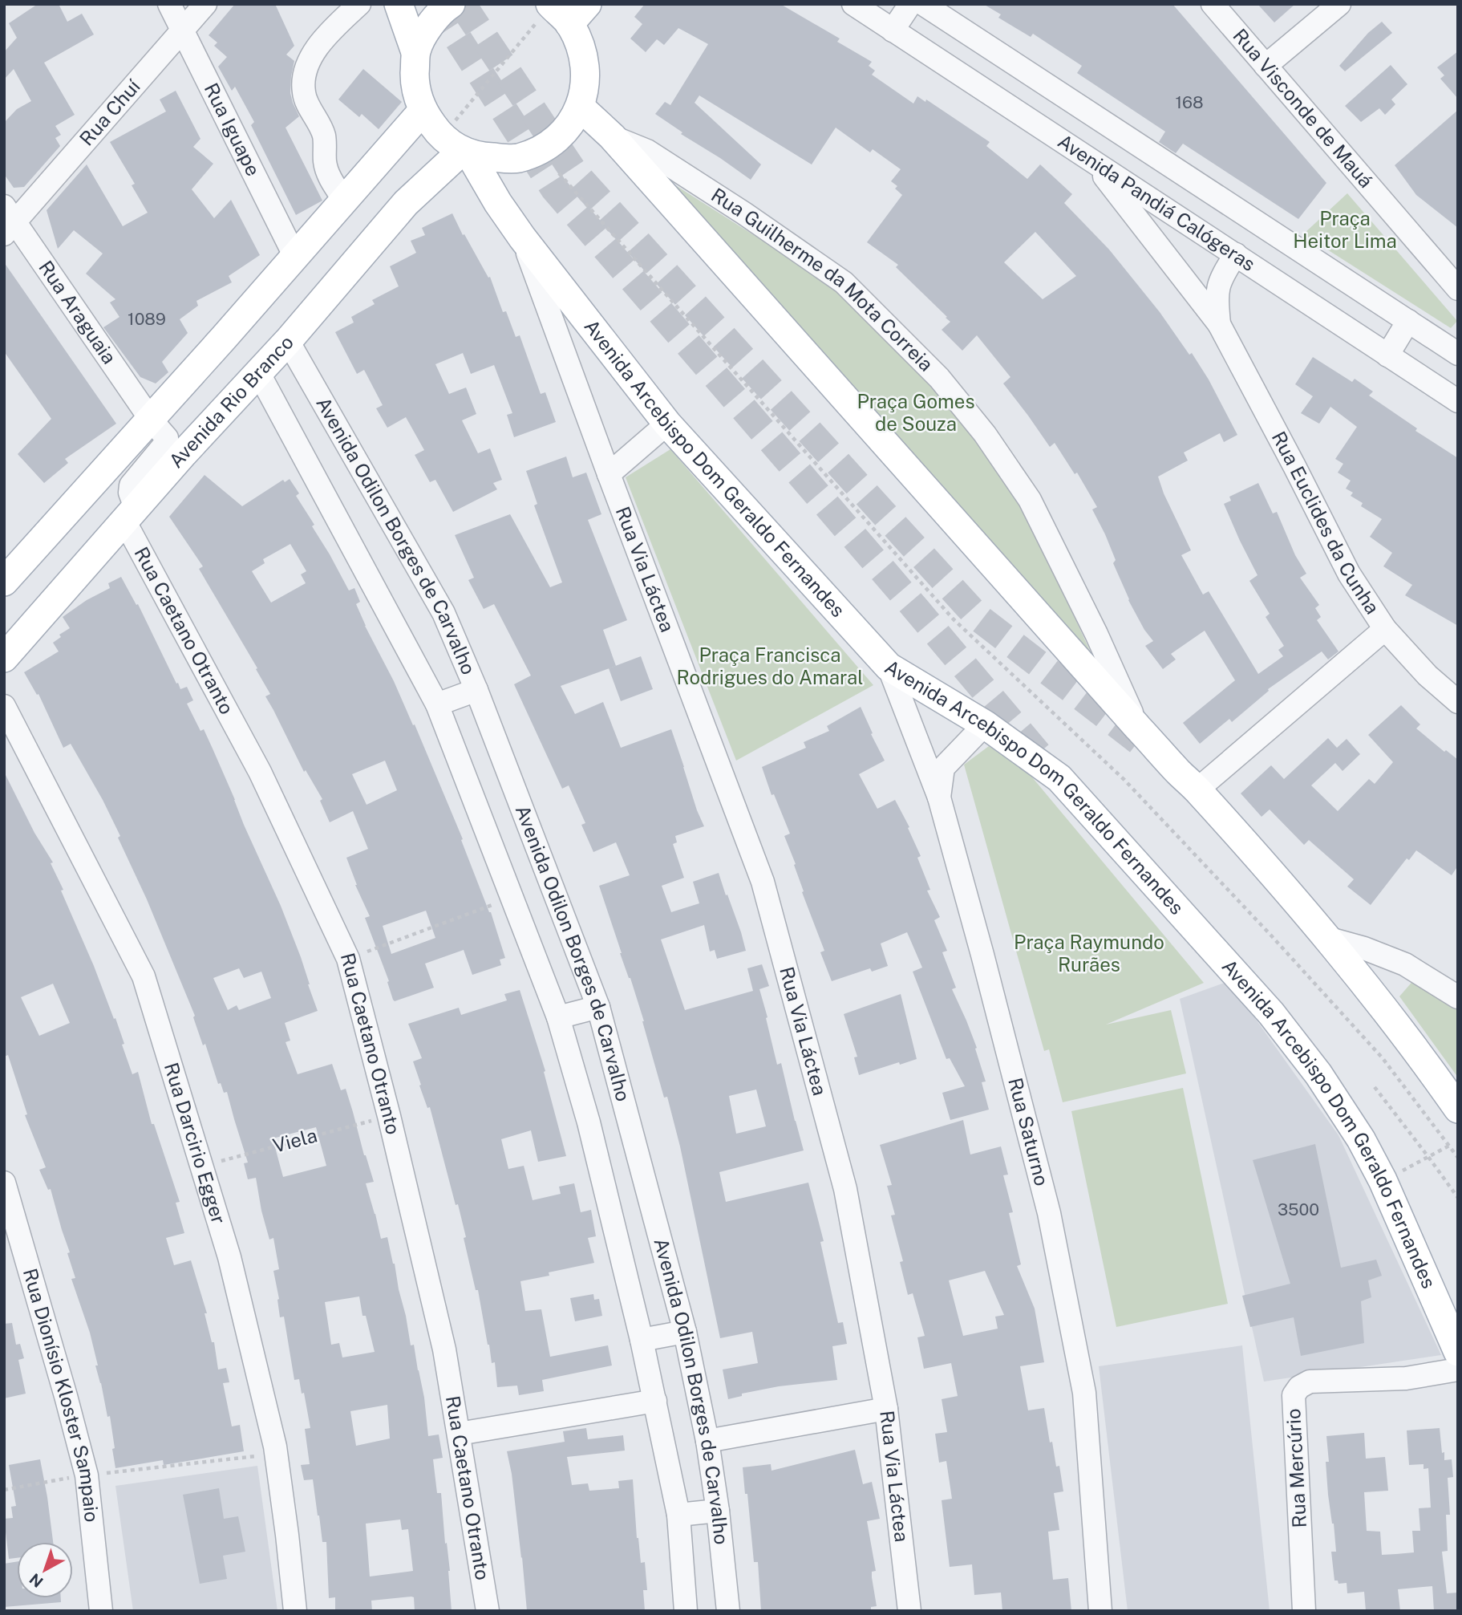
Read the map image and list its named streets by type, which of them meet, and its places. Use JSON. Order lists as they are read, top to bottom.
{
  "streets": {
    "main road": ["Avenida Rio Branco", "Avenida Arcebispo Dom Geraldo Fernandes"],
    "street": [
      "Rua Visconde de Mauá",
      "Rua Chuí",
      "Rua Iguape",
      "Avenida Pandiá Calógeras",
      "Rua Guilherme da Mota Correia",
      "Rua Araguaia",
      "Rua Euclides da Cunha",
      "Avenida Odilon Borges de Carvalho",
      "Rua Via Láctea",
      "Rua Caetano Otranto",
      "Rua Saturno",
      "Rua Darcirio Egger",
      "Rua Dionísio Kloster Sampaio",
      "Rua Mercúrio"
    ],
    "path": ["Viela"]
  },
  "crossings": [
    ["Rua Chuí", "Rua Iguape"],
    ["Rua Chuí", "Rua Araguaia"],
    ["Avenida Pandiá Calógeras", "Rua Euclides da Cunha"],
    ["Rua Araguaia", "Avenida Rio Branco"],
    ["Rua Araguaia", "Rua Caetano Otranto"],
    ["Avenida Rio Branco", "Avenida Arcebispo Dom Geraldo Fernandes"],
    ["Avenida Rio Branco", "Avenida Odilon Borges de Carvalho"],
    ["Avenida Rio Branco", "Rua Caetano Otranto"],
    ["Avenida Arcebispo Dom Geraldo Fernandes", "Rua Via Láctea"],
    ["Avenida Arcebispo Dom Geraldo Fernandes", "Rua Saturno"],
    ["Rua Caetano Otranto", "Viela"],
    ["Viela", "Rua Darcirio Egger"]
  ],
  "parks": [
    "Praça Heitor Lima",
    "Praça Gomes de Souza",
    "Praça Francisca Rodrigues do Amaral",
    "Praça Raymundo Rurães"
  ],
  "house_numbers": ["168", "1089", "3500"],
  "north": "bottom left"
}
